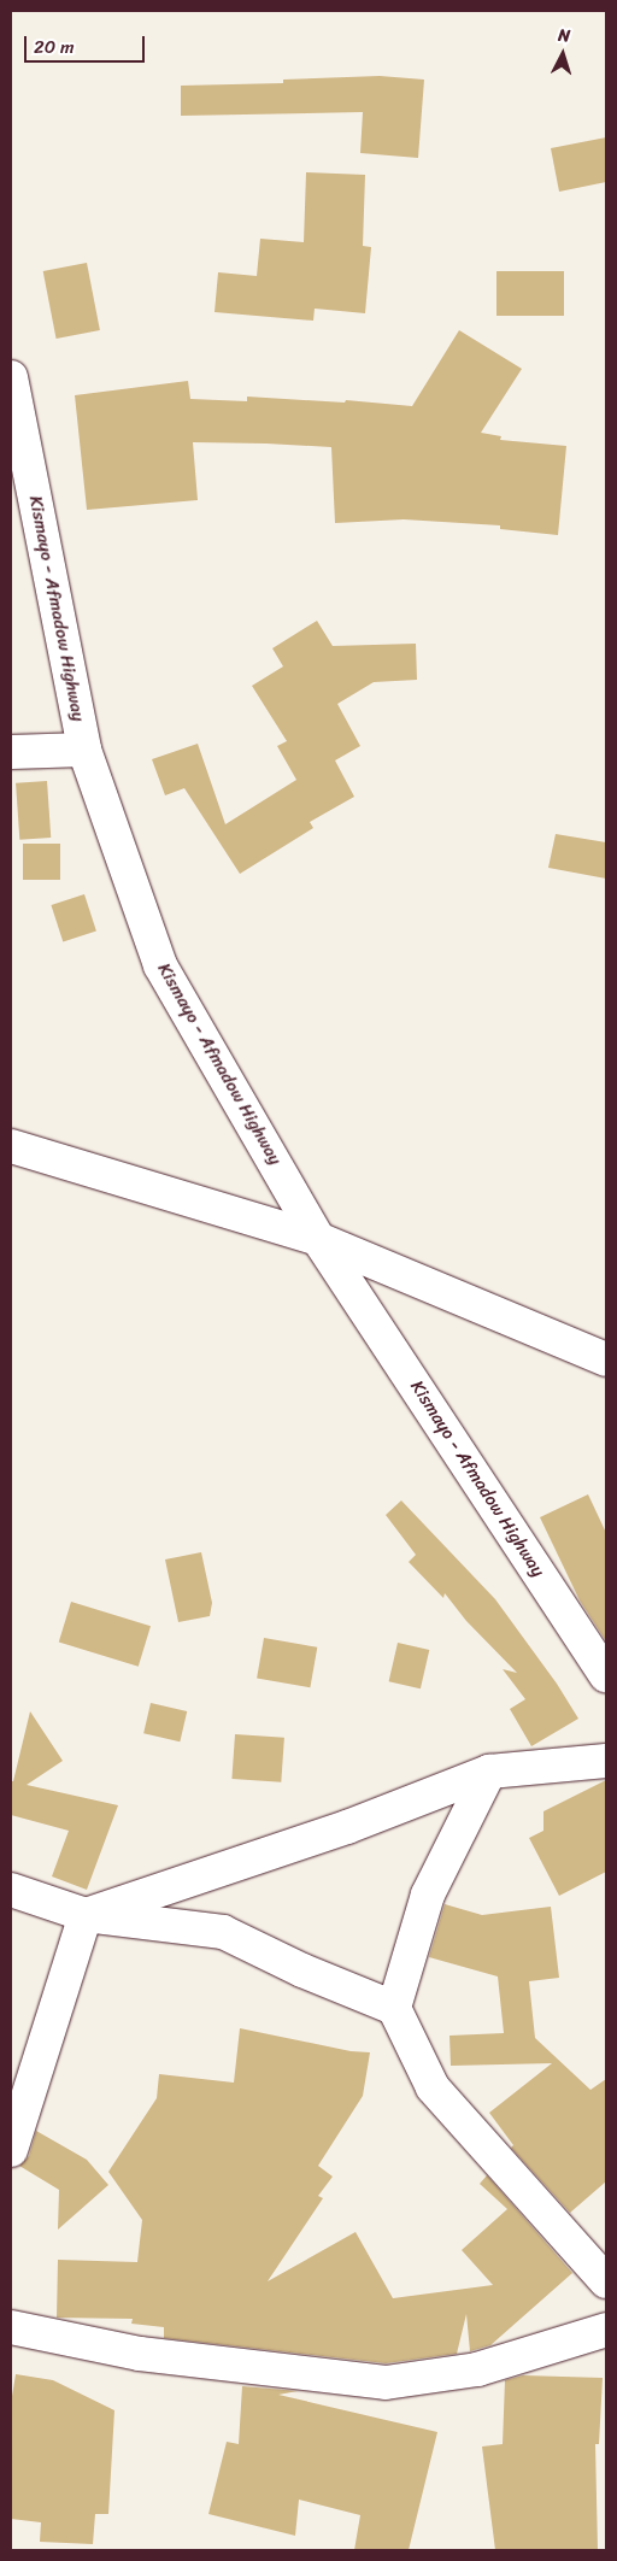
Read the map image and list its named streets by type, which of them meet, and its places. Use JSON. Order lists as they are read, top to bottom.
{
  "streets": {
    "street": ["Kismayo - Afmadow Highway"]
  },
  "scale_bar": "20 m",
  "north": "top"
}
